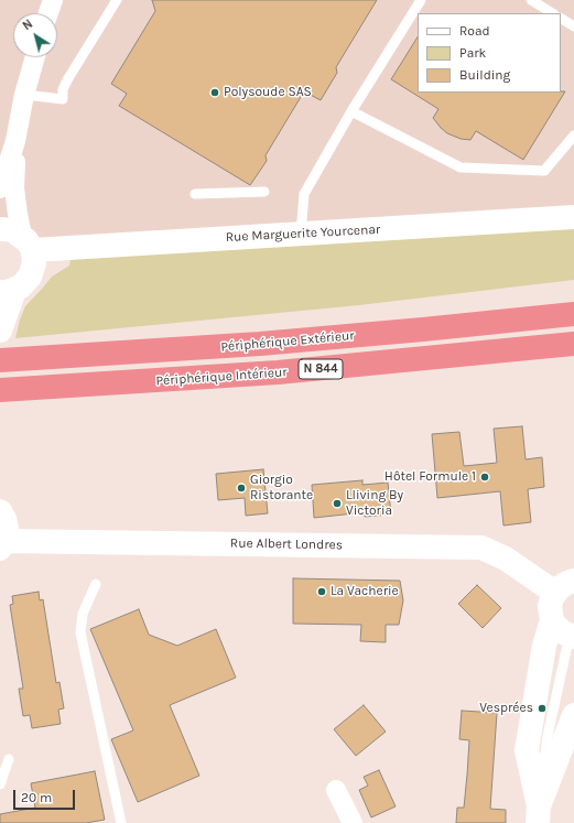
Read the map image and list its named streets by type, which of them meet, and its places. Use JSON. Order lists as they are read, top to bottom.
{
  "streets": {
    "highway": ["Périphérique Extérieur", "N 844", "Périphérique Intérieur"],
    "street": ["Rue Marguerite Yourcenar", "Rue Albert Londres"]
  },
  "places": [
    "Polysoude SAS",
    "Hôtel Formule 1",
    "Giorgio Ristorante",
    "Lliving By Victoria",
    "La Vacherie",
    "Vesprées"
  ],
  "legend": ["Road", "Park", "Building"],
  "scale_bar": "20 m",
  "north": "top left"
}
